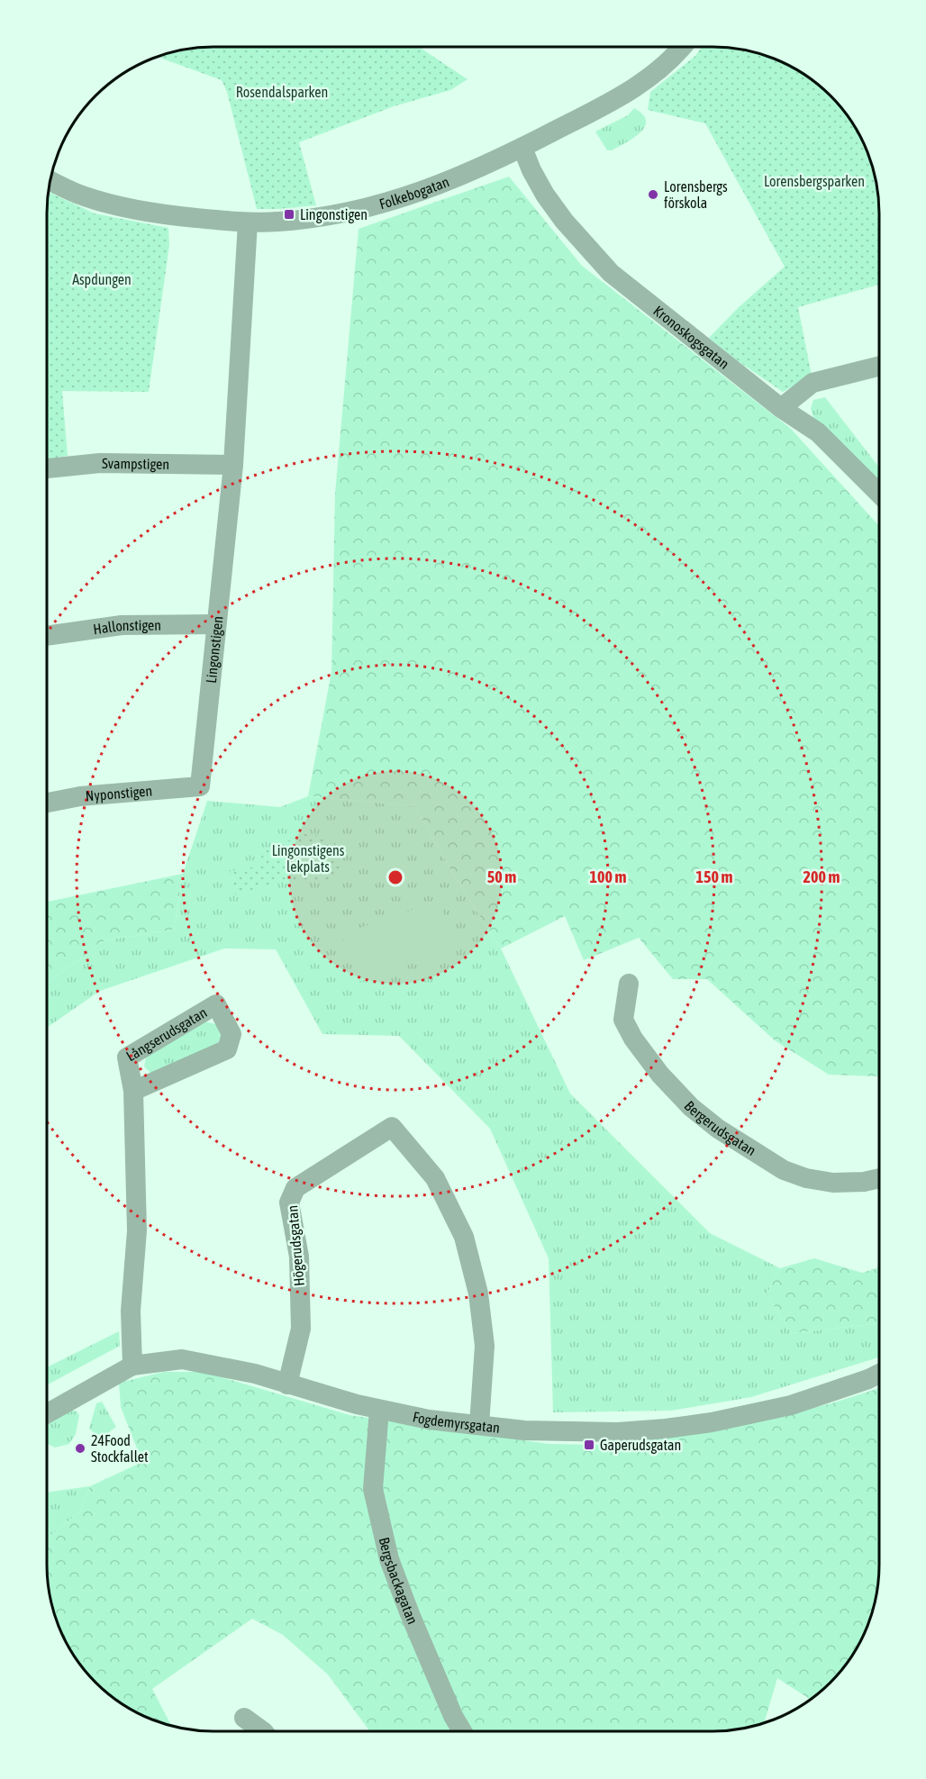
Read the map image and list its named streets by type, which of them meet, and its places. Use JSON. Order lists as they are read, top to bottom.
{
  "streets": {
    "street": [
      "Folkebogatan",
      "Kronoskogsgatan",
      "Svampstigen",
      "Hallonstigen",
      "Lingonstigen",
      "Nyponstigen",
      "Långserudsgatan",
      "Bergerudsgatan",
      "Högerudsgatan",
      "Fogdemyrsgatan",
      "Bergsbackagatan"
    ]
  },
  "crossings": [
    ["Folkebogatan", "Kronoskogsgatan"],
    ["Folkebogatan", "Lingonstigen"],
    ["Svampstigen", "Lingonstigen"],
    ["Hallonstigen", "Lingonstigen"],
    ["Lingonstigen", "Nyponstigen"],
    ["Långserudsgatan", "Fogdemyrsgatan"],
    ["Högerudsgatan", "Fogdemyrsgatan"],
    ["Fogdemyrsgatan", "Bergsbackagatan"]
  ],
  "parks": [
    "Rosendalsparken",
    "Lorensbergsparken",
    "Aspdungen",
    "Lingonstigens lekplats"
  ],
  "places": {
    "other": ["Lorensbergs förskola", "24Food Stockfallet"],
    "transit": ["Lingonstigen", "Gaperudsgatan"]
  },
  "rings": [
    "50 m",
    "100 m",
    "150 m",
    "200 m"
  ]
}
